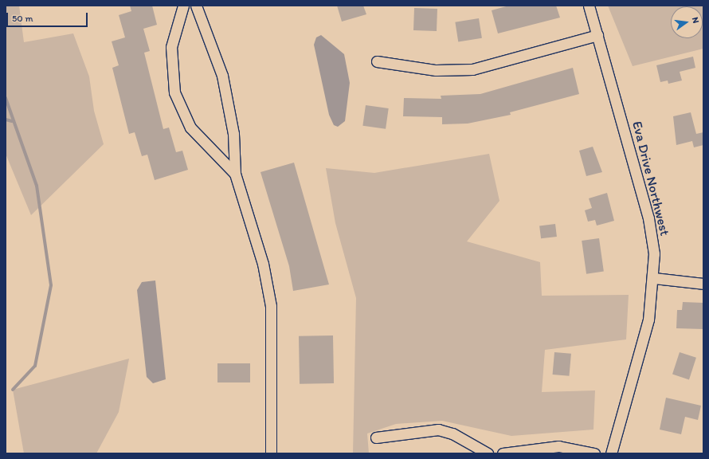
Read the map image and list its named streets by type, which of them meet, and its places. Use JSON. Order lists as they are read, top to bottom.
{
  "streets": {
    "street": ["Eva Drive Northwest"]
  },
  "scale_bar": "50 m",
  "north": "right"
}
